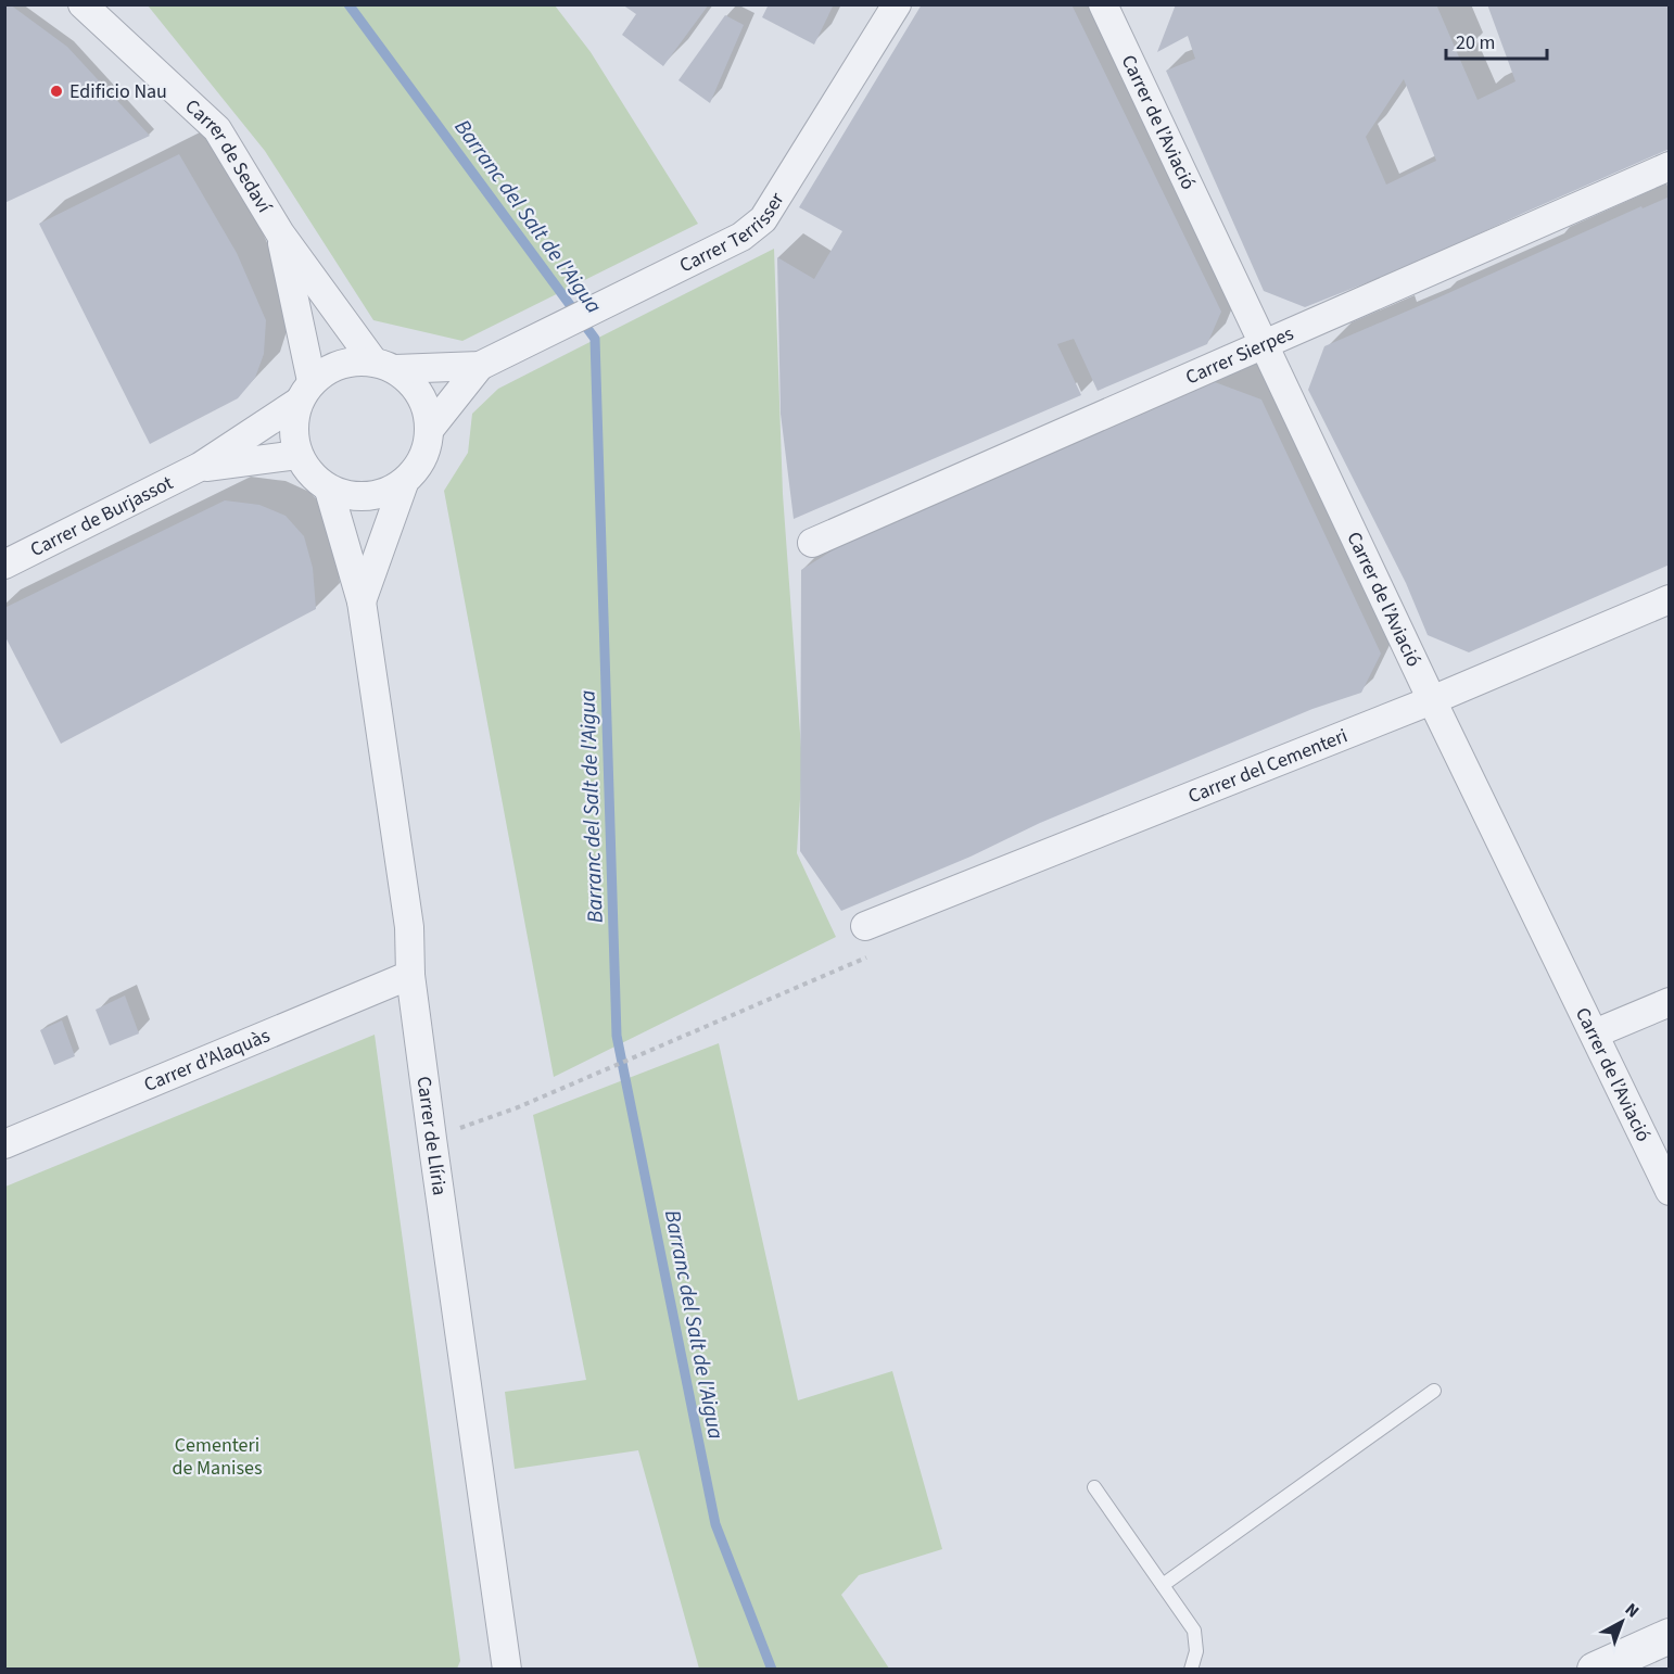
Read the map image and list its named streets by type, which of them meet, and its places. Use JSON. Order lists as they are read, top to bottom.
{
  "streets": {
    "street": [
      "Carrer de l’Aviació",
      "Carrer de Sedaví",
      "Carrer Terrisser",
      "Carrer Sierpes",
      "Carrer de Burjassot",
      "Carrer del Cementeri",
      "Carrer d’Alaquàs",
      "Carrer de Llíria"
    ]
  },
  "crossings": [
    ["Carrer de l’Aviació", "Carrer Sierpes"],
    ["Carrer de l’Aviació", "Carrer del Cementeri"],
    ["Carrer de Sedaví", "Carrer Terrisser"],
    ["Carrer de Sedaví", "Carrer de Burjassot"],
    ["Carrer de Sedaví", "Carrer de Llíria"],
    ["Carrer Terrisser", "Carrer de Burjassot"],
    ["Carrer Terrisser", "Carrer de Llíria"],
    ["Carrer de Burjassot", "Carrer de Llíria"],
    ["Carrer d’Alaquàs", "Carrer de Llíria"]
  ],
  "water": ["Barranc del Salt de l'Aigua"],
  "parks": ["Cementeri de Manises"],
  "places": ["Edificio Nau"],
  "scale_bar": "20 m",
  "north": "top right"
}
